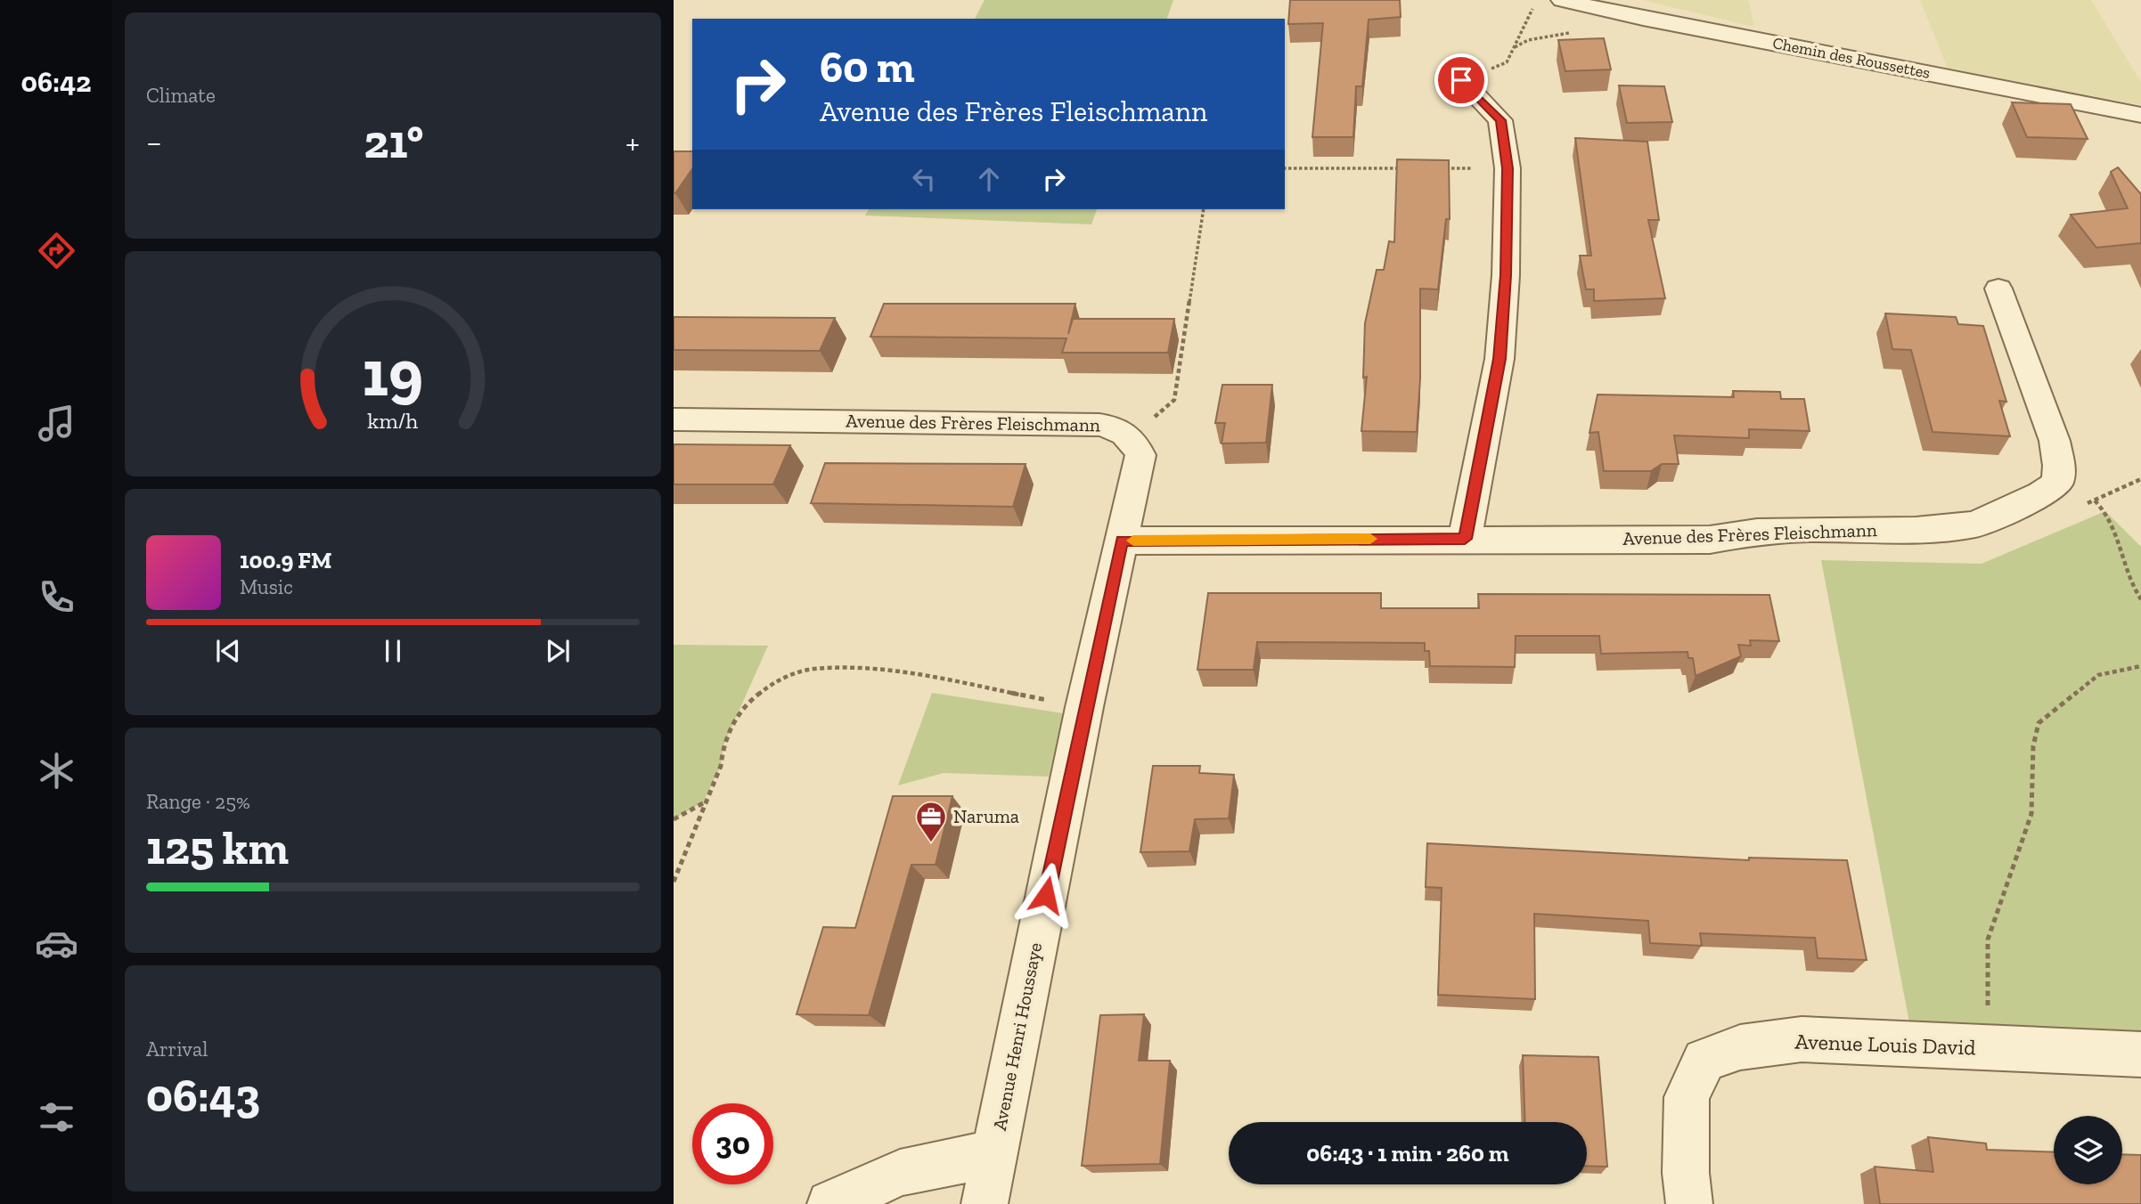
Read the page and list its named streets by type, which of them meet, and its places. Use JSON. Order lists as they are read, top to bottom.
{
  "streets": {
    "street": [
      "Chemin des Roussettes",
      "Avenue des Frères Fleischmann",
      "Avenue Henri Houssaye",
      "Avenue Louis David"
    ]
  },
  "crossings": [
    ["Avenue des Frères Fleischmann", "Avenue Henri Houssaye"]
  ],
  "places": {
    "office": ["Naruma"]
  },
  "page": {
    "tabs": "06:42",
    "tile": [
      "Climate",
      ["Range · 25%", "125 km"],
      ["Arrival", "06:43"]
    ],
    "turn": ["60 m", "Avenue des Frères Fleischmann"],
    "heat": ["−", "21°", "+"],
    "song": ["100.9 FM", "Music"],
    "limit": "30",
    "trip": "06:43 · 1 min · 260 m",
    "gauge": ["19", "km/h"]
  }
}
